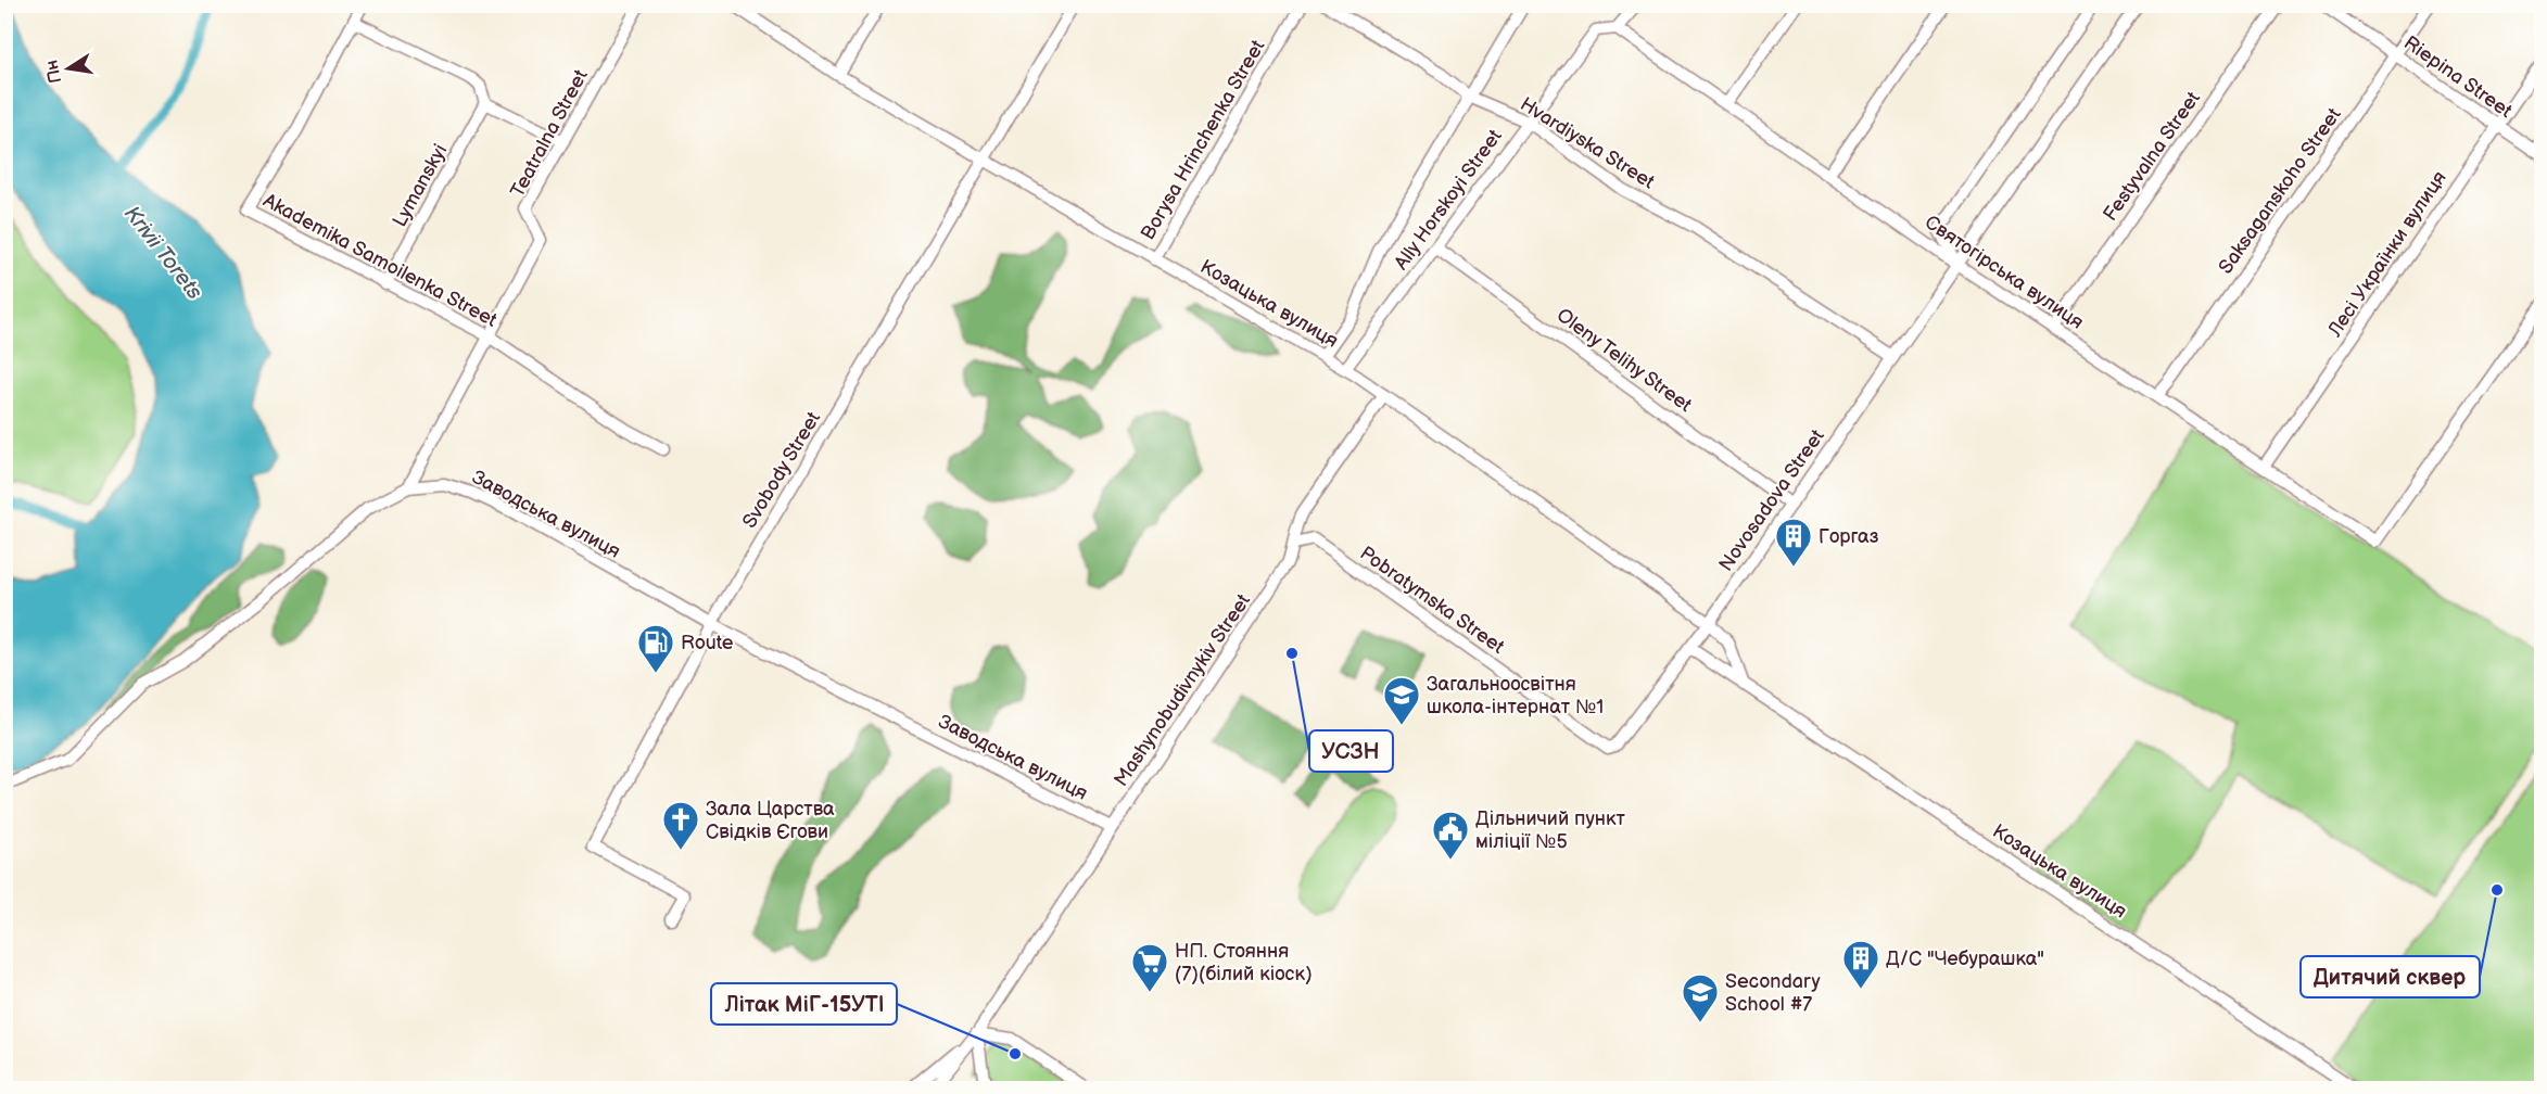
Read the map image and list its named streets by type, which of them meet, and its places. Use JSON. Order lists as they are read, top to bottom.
{
  "streets": {
    "street": [
      "Riepina Street",
      "Teatralna Street",
      "Borysa Hrinchenka Street",
      "Hvardiyska Street",
      "Festyvalna Street",
      "Lymanskyi",
      "Saksaganskoho Street",
      "Ally Horskoyi Street",
      "Лесі Українки вулиця",
      "Akademika Samoilenka Street",
      "Святогірська вулиця",
      "Козацька вулиця",
      "Oleny Telihy Street",
      "Svobody Street",
      "Novosadova Street",
      "Заводська вулиця",
      "Pobratymska Street",
      "Mashynobudivnykiv Street"
    ]
  },
  "crossings": [
    ["Riepina Street", "Saksaganskoho Street"],
    ["Riepina Street", "Лесі Українки вулиця"],
    ["Teatralna Street", "Akademika Samoilenka Street"],
    ["Teatralna Street", "Заводська вулиця"],
    ["Borysa Hrinchenka Street", "Козацька вулиця"],
    ["Hvardiyska Street", "Ally Horskoyi Street"],
    ["Hvardiyska Street", "Novosadova Street"],
    ["Festyvalna Street", "Святогірська вулиця"],
    ["Lymanskyi", "Akademika Samoilenka Street"],
    ["Saksaganskoho Street", "Святогірська вулиця"],
    ["Ally Horskoyi Street", "Святогірська вулиця"],
    ["Ally Horskoyi Street", "Козацька вулиця"],
    ["Ally Horskoyi Street", "Oleny Telihy Street"],
    ["Лесі Українки вулиця", "Святогірська вулиця"],
    ["Святогірська вулиця", "Novosadova Street"],
    ["Козацька вулиця", "Svobody Street"],
    ["Козацька вулиця", "Novosadova Street"],
    ["Козацька вулиця", "Mashynobudivnykiv Street"],
    ["Oleny Telihy Street", "Novosadova Street"],
    ["Svobody Street", "Заводська вулиця"],
    ["Novosadova Street", "Pobratymska Street"],
    ["Заводська вулиця", "Mashynobudivnykiv Street"],
    ["Pobratymska Street", "Mashynobudivnykiv Street"]
  ],
  "water": ["Krivii Torets"],
  "places": {
    "building": ["Горгаз", "Д/С \"Чебурашка\""],
    "other": ["УСЗН", "Дитячий сквер", "Літак МіГ-15УТІ"],
    "fuel station": ["Route"],
    "school or university": ["Загальноосвітня школа-інтернат №1", "Secondary School #7"],
    "church": ["Зала Царства Свідків Єгови"],
    "public building": ["Дільничий пункт міліції №5"],
    "supermarket": ["НП. Стояння (7)(білий кіоск)"]
  },
  "north": "left"
}
